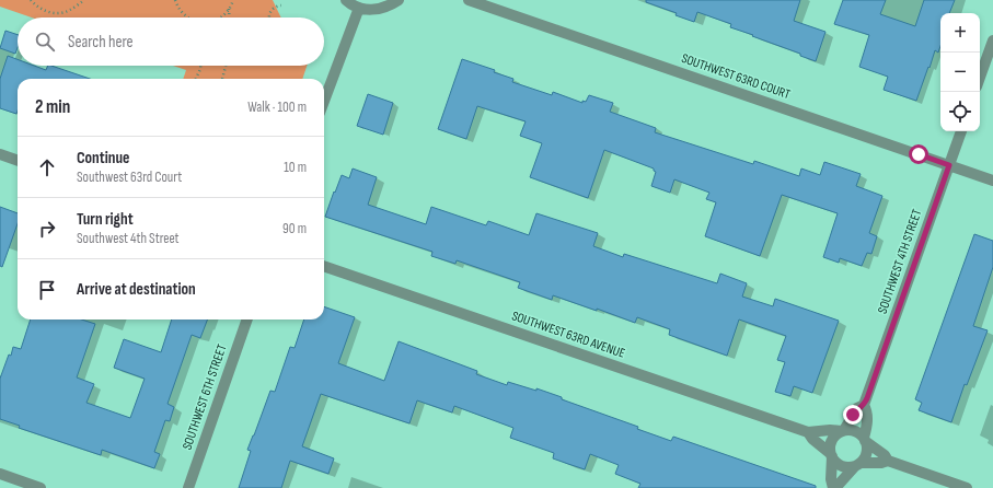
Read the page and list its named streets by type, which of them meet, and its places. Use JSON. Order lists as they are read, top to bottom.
{
  "streets": {
    "street": [
      "SOUTHWEST 63RD COURT",
      "SOUTHWEST 4TH STREET",
      "SOUTHWEST 63RD AVENUE",
      "SOUTHWEST 6TH STREET"
    ]
  },
  "crossings": [
    ["SOUTHWEST 63RD COURT", "SOUTHWEST 4TH STREET"],
    ["SOUTHWEST 4TH STREET", "SOUTHWEST 63RD AVENUE"]
  ],
  "page": {
    "map_buttons": ["+", "−"],
    "search": "Search here",
    "heading": ["2 min", "Walk · 100 m"],
    "list": [
      ["Continue", "Southwest 63rd Court", "10 m"],
      ["Turn right", "Southwest 4th Street", "90 m"],
      "Arrive at destination"
    ]
  }
}
